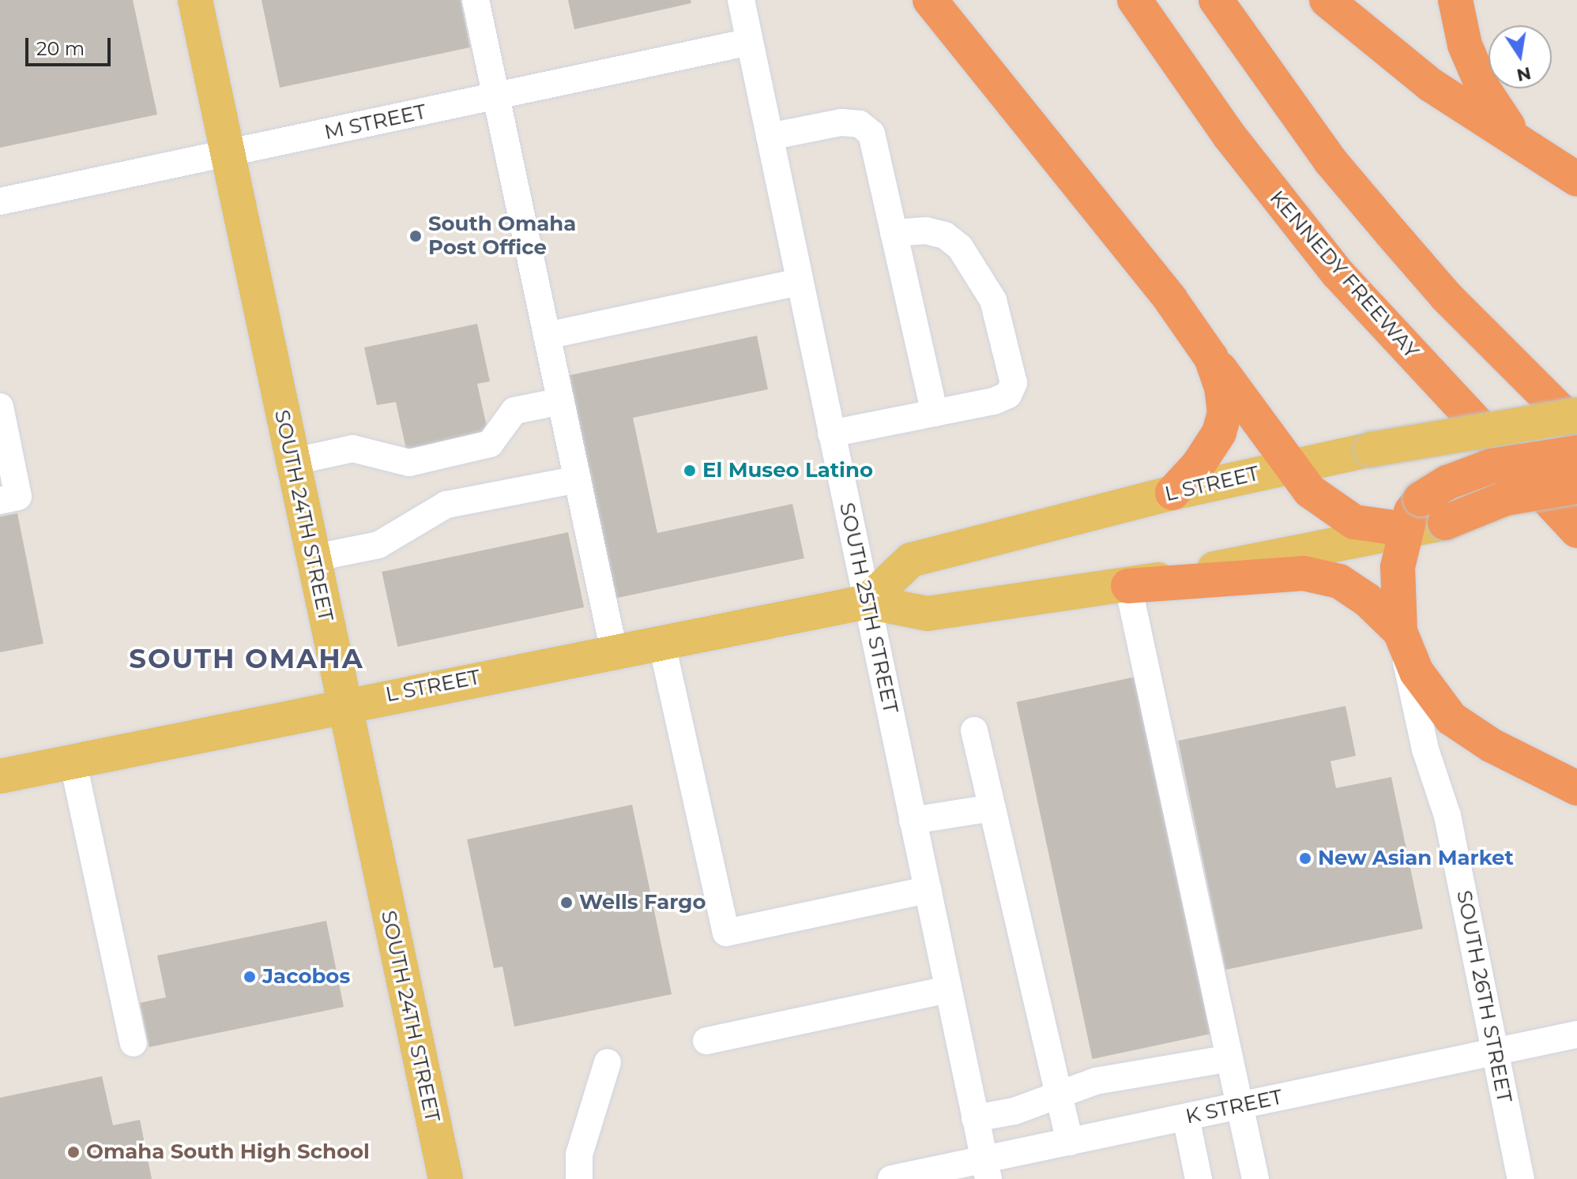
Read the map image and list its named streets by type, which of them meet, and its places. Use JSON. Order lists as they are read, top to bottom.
{
  "streets": {
    "highway": ["KENNEDY FREEWAY"],
    "main road": ["L STREET", "SOUTH 24TH STREET"],
    "street": [
      "M STREET",
      "SOUTH 25TH STREET",
      "SOUTH 26TH STREET",
      "K STREET"
    ]
  },
  "crossings": [
    ["M STREET", "SOUTH 24TH STREET"],
    ["M STREET", "SOUTH 25TH STREET"],
    ["L STREET", "SOUTH 24TH STREET"],
    ["L STREET", "SOUTH 25TH STREET"],
    ["SOUTH 25TH STREET", "K STREET"],
    ["SOUTH 26TH STREET", "K STREET"]
  ],
  "districts": ["SOUTH OMAHA"],
  "places": [
    "South Omaha Post Office",
    "El Museo Latino",
    "New Asian Market",
    "Wells Fargo",
    "Jacobos",
    "Omaha South High School"
  ],
  "scale_bar": "20 m",
  "north": "bottom"
}
